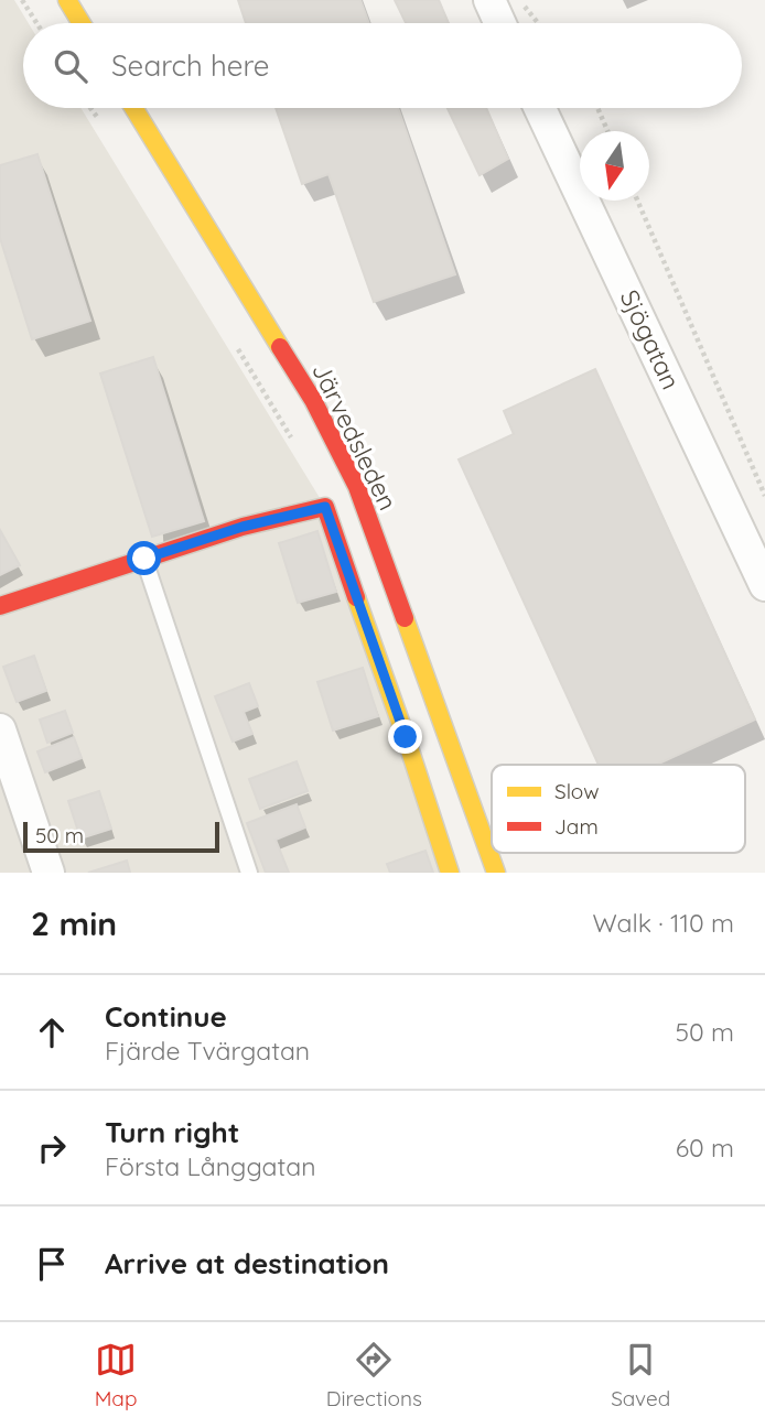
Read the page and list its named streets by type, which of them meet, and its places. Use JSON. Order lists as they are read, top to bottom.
{
  "streets": {
    "main road": ["Järvedsleden"],
    "street": ["Sjögatan"]
  },
  "legend": ["Slow", "Jam"],
  "scale_bar": "50 m",
  "north": "bottom",
  "page": {
    "search": "Search here",
    "scale": "50 m",
    "heading": ["2 min", "Walk · 110 m"],
    "list": [
      ["Continue", "Fjärde Tvärgatan", "50 m"],
      ["Turn right", "Första Långgatan", "60 m"],
      "Arrive at destination"
    ],
    "nav": ["Map", "Directions", "Saved"]
  }
}
